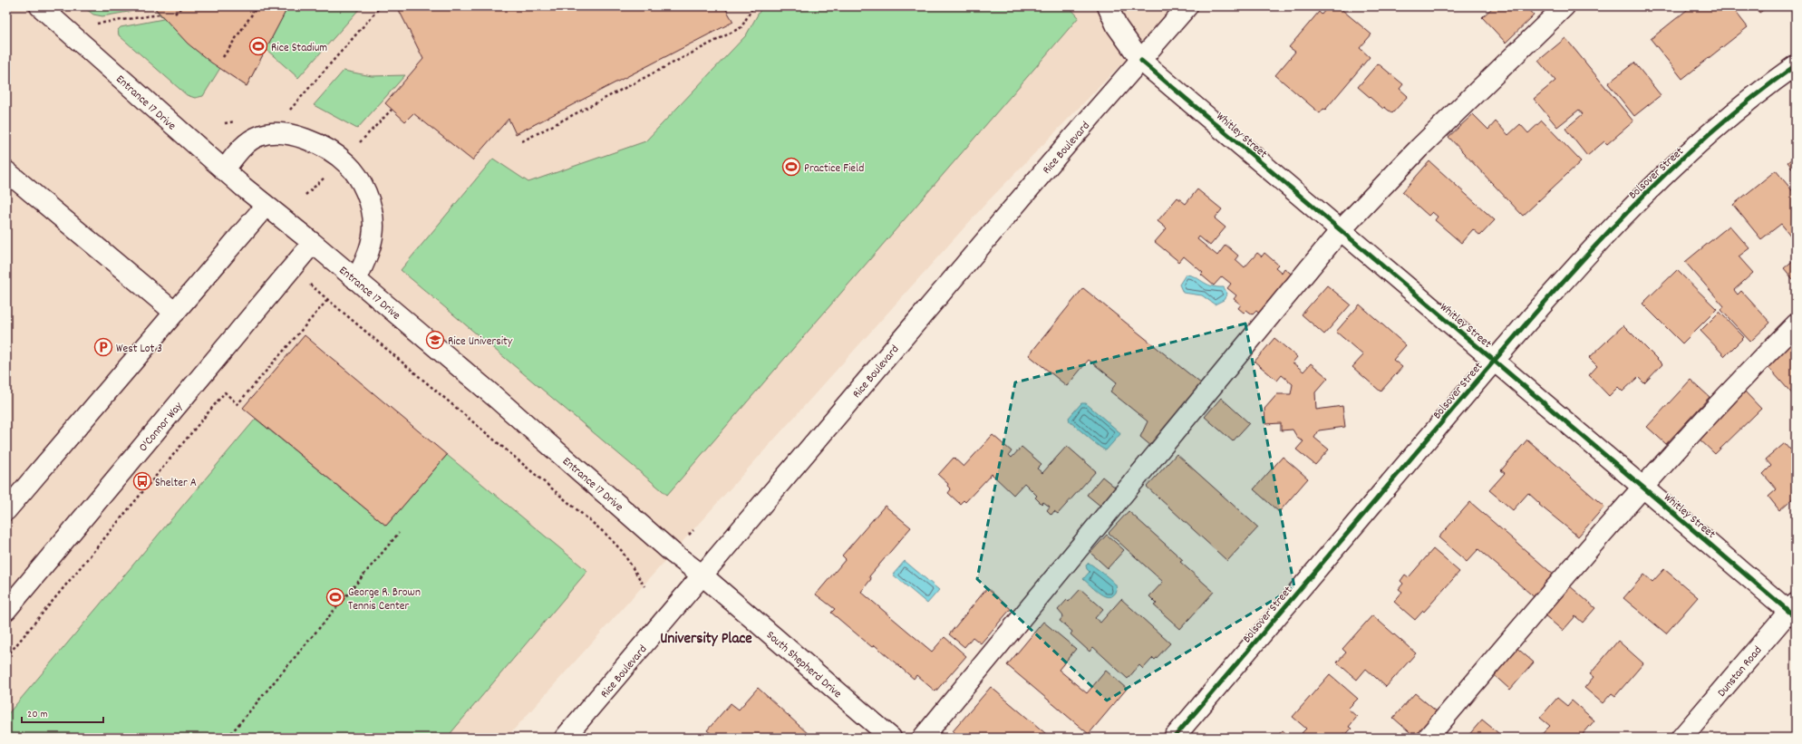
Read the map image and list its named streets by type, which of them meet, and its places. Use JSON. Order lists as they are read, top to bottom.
{
  "streets": {
    "street": [
      "Entrance 17 Drive",
      "Whitley Street",
      "Rice Boulevard",
      "Bolsover Street",
      "O'Connor Way",
      "South Shepherd Drive",
      "Dunstan Road"
    ]
  },
  "crossings": [
    ["Entrance 17 Drive", "Rice Boulevard"],
    ["Entrance 17 Drive", "O'Connor Way"],
    ["Entrance 17 Drive", "South Shepherd Drive"],
    ["Whitley Street", "Rice Boulevard"],
    ["Whitley Street", "Bolsover Street"],
    ["Whitley Street", "Dunstan Road"],
    ["Rice Boulevard", "South Shepherd Drive"]
  ],
  "districts": ["University Place"],
  "places": {
    "sports": ["Rice Stadium", "Practice Field", "George R. Brown Tennis Center"],
    "school or university": ["Rice University"],
    "parking": ["West Lot 3"],
    "bus stop": ["Shelter A"]
  },
  "scale_bar": "20 m"
}
